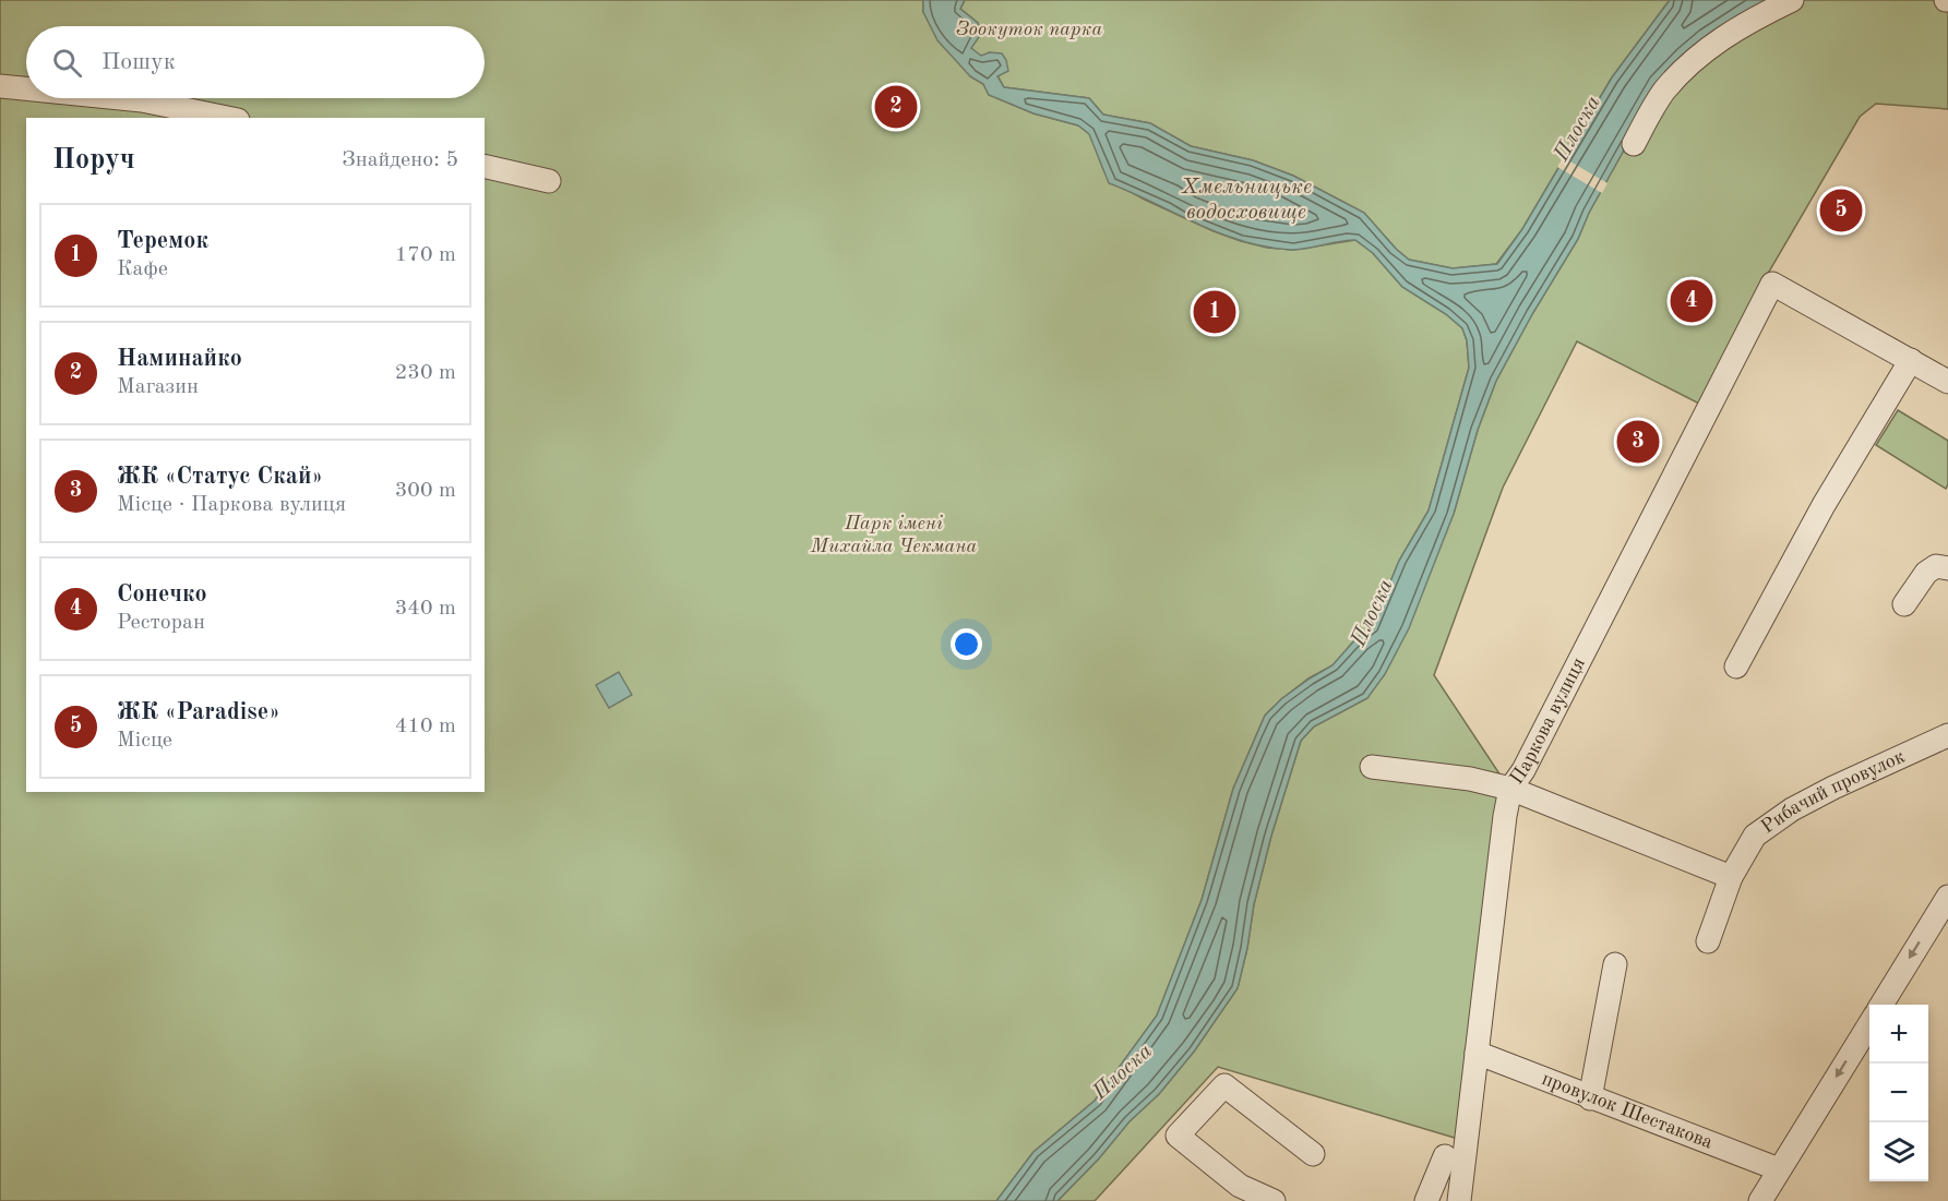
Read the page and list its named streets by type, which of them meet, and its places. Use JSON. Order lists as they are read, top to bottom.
{
  "streets": {
    "street": ["Паркова вулиця", "Рибачий провулок", "провулок Шестакова"]
  },
  "crossings": [
    ["Паркова вулиця", "провулок Шестакова"]
  ],
  "water": ["Плоска", "Хмельницьке водосховище"],
  "parks": ["Зоокуток парка", "Парк імені Михайла Чекмана"],
  "page": {
    "search": "Пошук",
    "pins": [
      "2",
      "5",
      "4",
      "1",
      "3"
    ],
    "heading": ["Поруч", "Знайдено: 5"],
    "list": [
      {
        "mark": "1",
        "name": "Теремок",
        "note": "Кафе",
        "value": "170 m"
      },
      {
        "mark": "2",
        "name": "Наминайко",
        "note": "Магазин",
        "value": "230 m"
      },
      {
        "mark": "3",
        "name": "ЖК «Статус Скай»",
        "note": "Місце · Паркова вулиця",
        "value": "300 m"
      },
      {
        "mark": "4",
        "name": "Cонечко",
        "note": "Ресторан",
        "value": "340 m"
      },
      {
        "mark": "5",
        "name": "ЖК «Paradise»",
        "note": "Місце",
        "value": "410 m"
      }
    ],
    "map_buttons": ["+", "−"]
  }
}
